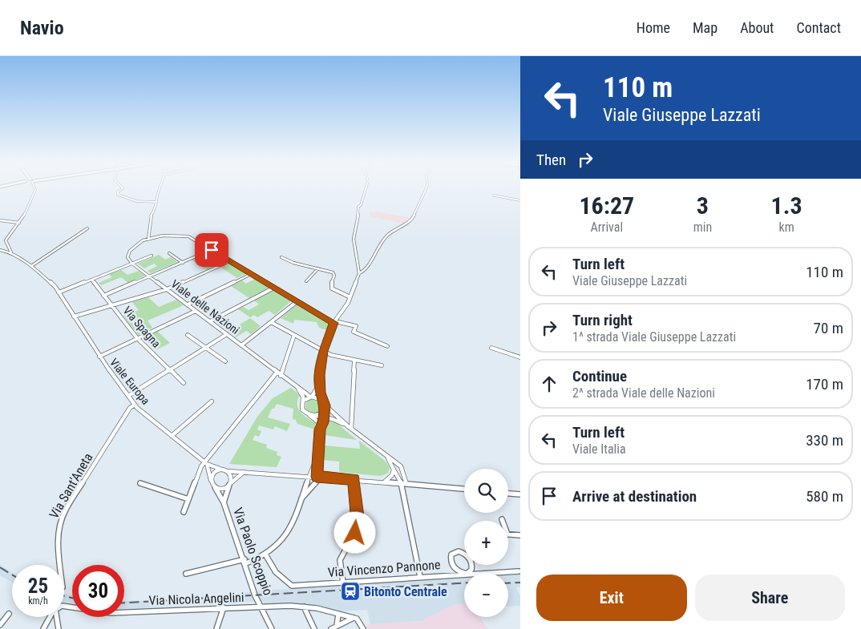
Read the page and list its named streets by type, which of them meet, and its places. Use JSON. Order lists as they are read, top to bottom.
{
  "streets": {
    "street": [
      "Viale delle Nazioni",
      "Via Spagna",
      "Viale Europa",
      "Via Sant'Aneta",
      "Via Paolo Scoppio",
      "Via Vincenzo Pannone",
      "Via Nicola Angelini"
    ]
  },
  "crossings": [
    ["Viale Europa", "Via Sant'Aneta"],
    ["Viale Europa", "Via Paolo Scoppio"],
    ["Via Paolo Scoppio", "Via Nicola Angelini"]
  ],
  "places": {
    "station": ["Bitonto Centrale"]
  },
  "page": {
    "header": "Navio",
    "nav": [
      "Home",
      "Map",
      "About",
      "Contact"
    ],
    "turn": ["110 m", "Viale Giuseppe Lazzati"],
    "then": "Then",
    "eta": [
      "16:27",
      "Arrival",
      "3",
      "min",
      "1.3",
      "km"
    ],
    "list": [
      {
        "name": "Turn left",
        "note": "Viale Giuseppe Lazzati",
        "value": "110 m"
      },
      {
        "name": "Turn right",
        "note": "1^ strada Viale Giuseppe Lazzati",
        "value": "70 m"
      },
      {
        "name": "Continue",
        "note": "2^ strada Viale delle Nazioni",
        "value": "170 m"
      },
      {
        "name": "Turn left",
        "note": "Viale Italia",
        "value": "330 m"
      },
      {
        "name": "Arrive at destination",
        "value": "580 m"
      }
    ],
    "map_buttons": ["+", "−"],
    "speed": "25 km/h",
    "limit": "30",
    "buttons": ["Exit", "Share"]
  }
}
